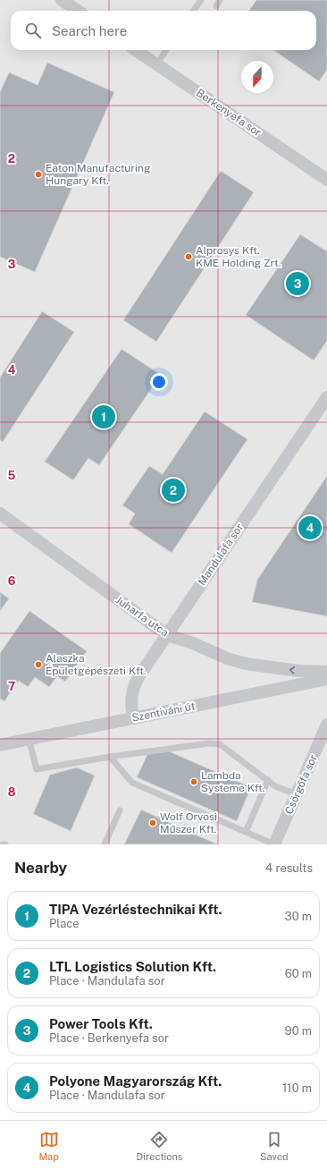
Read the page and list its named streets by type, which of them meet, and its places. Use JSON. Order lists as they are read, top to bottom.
{
  "streets": {
    "street": [
      "Berkenyefa sor",
      "Mandulafa sor",
      "Juharfa utca",
      "Szentiváni út",
      "Csörgőfa sor"
    ]
  },
  "crossings": [
    ["Mandulafa sor", "Juharfa utca"],
    ["Mandulafa sor", "Szentiváni út"]
  ],
  "one_way": ["Juharfa utca"],
  "places": [
    "Eaton Manufacturing Hungary Kft.",
    "Alprosys Kft. KME Holding Zrt.",
    "Alaszka Épületgépészeti Kft.",
    "Lambda Systeme Kft.",
    "Wolf Orvosi Műszer Kft."
  ],
  "north": "bottom",
  "page": {
    "search": "Search here",
    "pins": [
      "3",
      "1",
      "2",
      "4"
    ],
    "heading": ["Nearby", "4 results"],
    "list": [
      {
        "mark": "1",
        "name": "TIPA Vezérléstechnikai Kft.",
        "note": "Place",
        "value": "30 m"
      },
      {
        "mark": "2",
        "name": "LTL Logistics Solution Kft.",
        "note": "Place · Mandulafa sor",
        "value": "60 m"
      },
      {
        "mark": "3",
        "name": "Power Tools Kft.",
        "note": "Place · Berkenyefa sor",
        "value": "90 m"
      },
      {
        "mark": "4",
        "name": "Polyone Magyarország Kft.",
        "note": "Place · Mandulafa sor",
        "value": "110 m"
      }
    ],
    "nav": ["Map", "Directions", "Saved"]
  },
  "grid": {
    "rows": [
      "2",
      "3",
      "4",
      "5",
      "6",
      "7",
      "8"
    ]
  }
}
